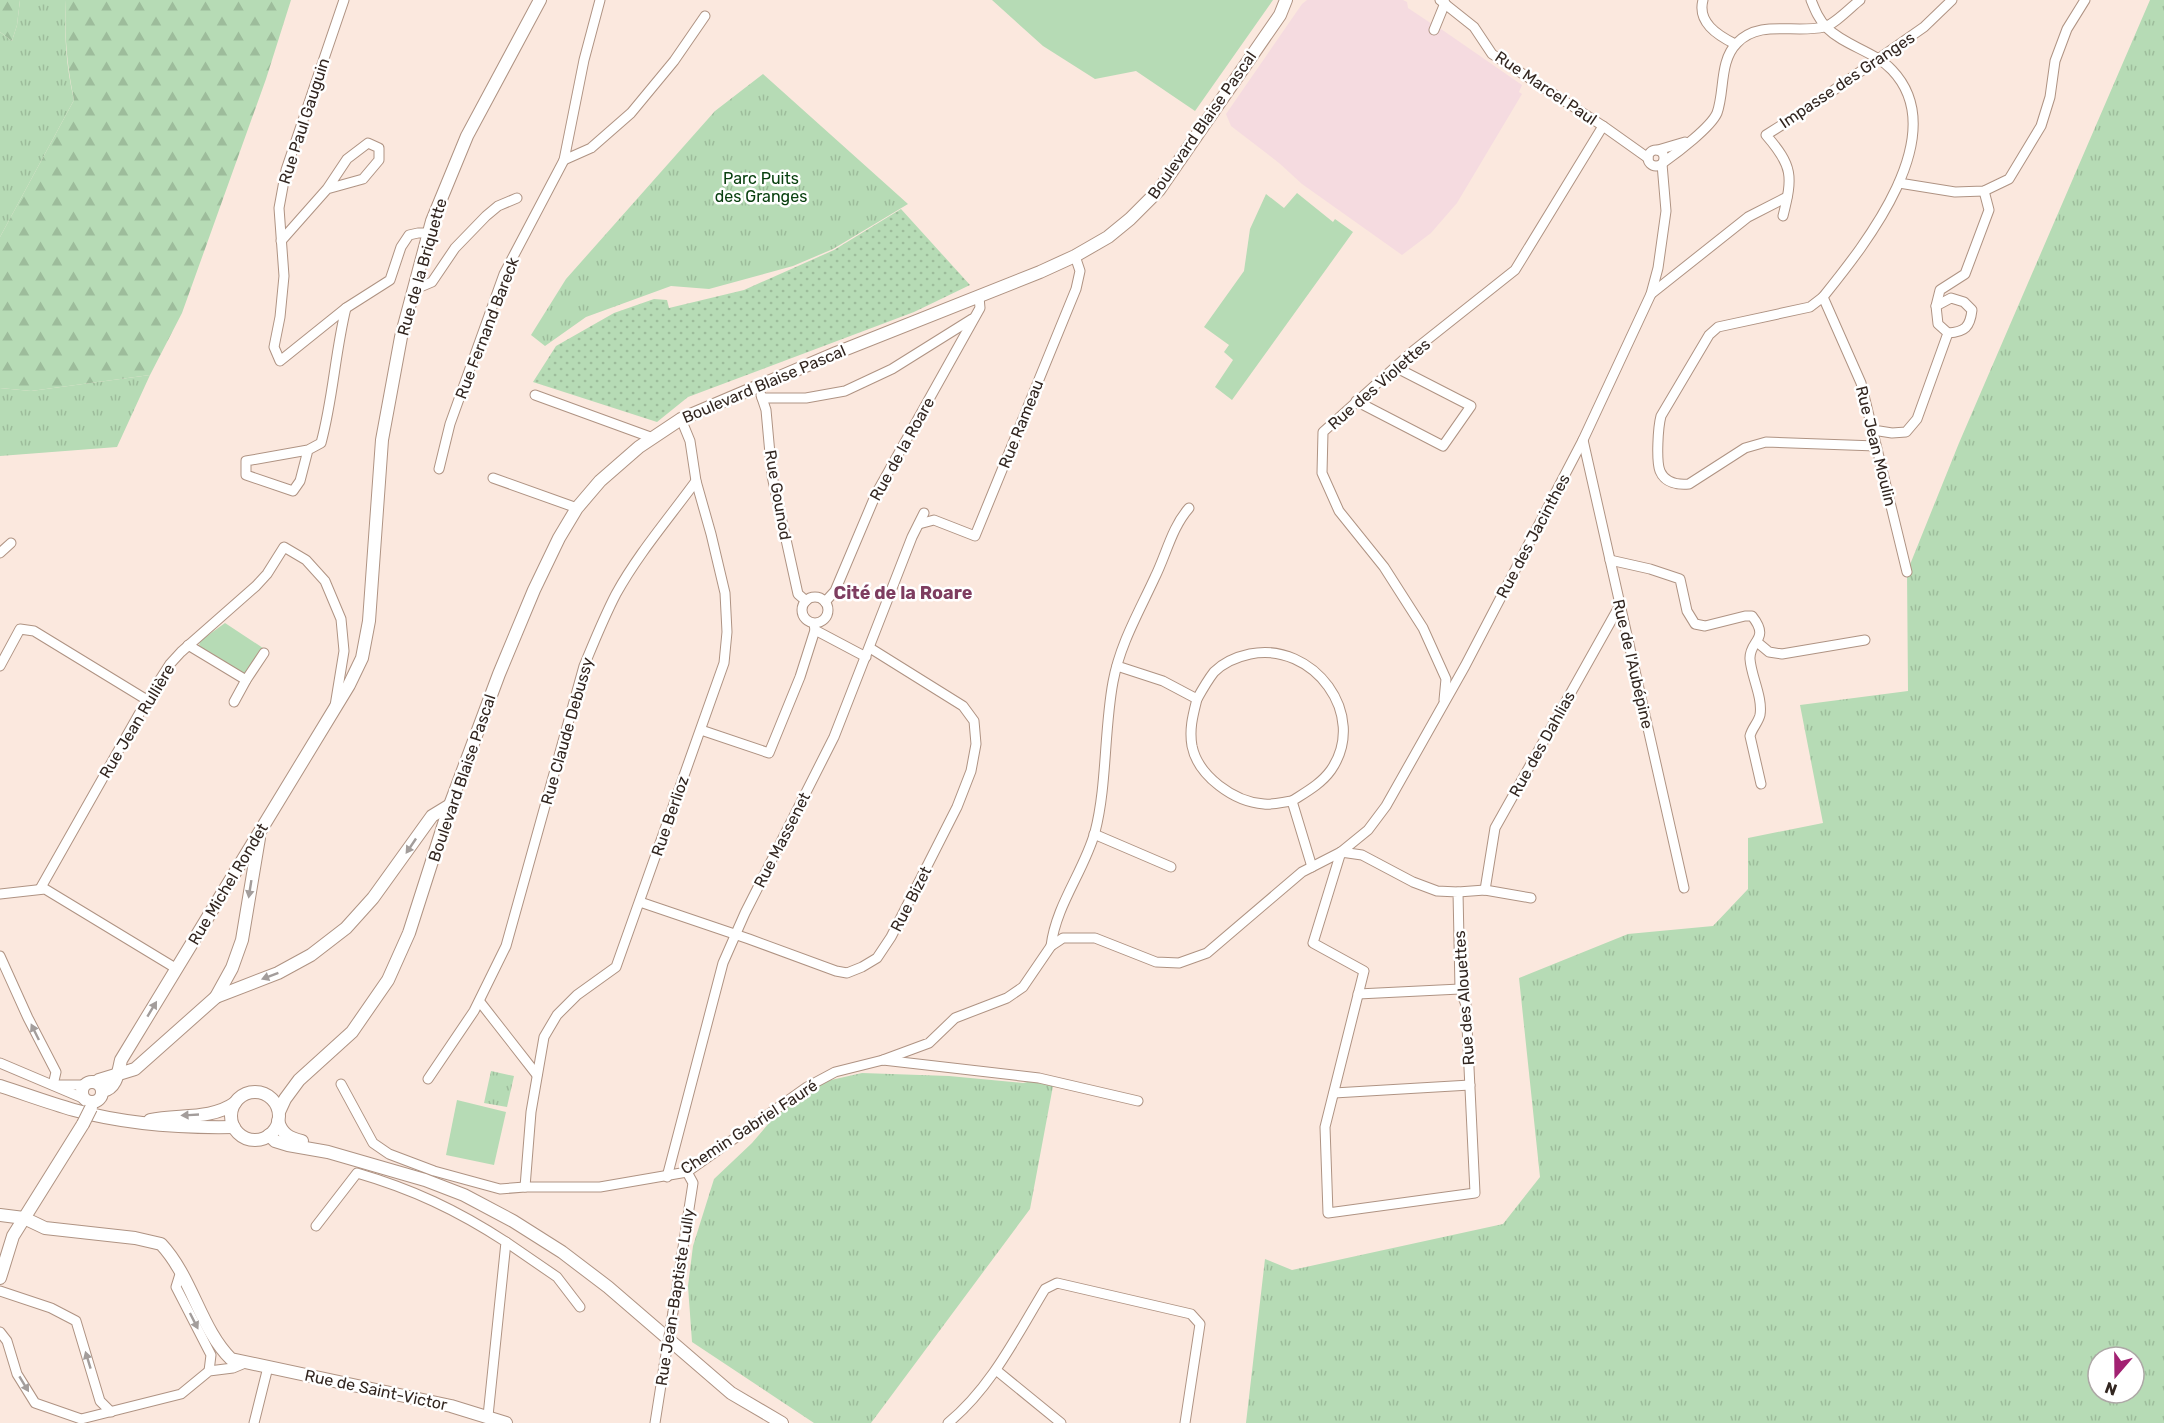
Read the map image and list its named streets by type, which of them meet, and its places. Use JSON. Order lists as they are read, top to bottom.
{
  "streets": {
    "main road": [
      "Boulevard Blaise Pascal",
      "Rue de la Briquette",
      "Rue Michel Rondet",
      "Rue de Saint-Victor"
    ],
    "street": [
      "Impasse des Granges",
      "Rue Marcel Paul",
      "Rue Paul Gauguin",
      "Rue Fernand Bareck",
      "Rue des Violettes",
      "Rue Rameau",
      "Rue Jean Moulin",
      "Rue de la Roare",
      "Rue Gounod",
      "Rue des Jacinthes",
      "Rue de l'Aubépine",
      "Rue Jean Rullière",
      "Rue Claude Debussy",
      "Rue des Dahlias",
      "Rue Berlioz",
      "Rue Massenet",
      "Rue Bizet",
      "Rue des Alouettes",
      "Chemin Gabriel Fauré",
      "Rue Jean-Baptiste Lully"
    ]
  },
  "crossings": [
    ["Rue Marcel Paul", "Rue des Violettes"],
    ["Rue Marcel Paul", "Rue des Jacinthes"],
    ["Rue Paul Gauguin", "Rue de la Briquette"],
    ["Boulevard Blaise Pascal", "Rue Rameau"],
    ["Boulevard Blaise Pascal", "Rue de la Roare"],
    ["Boulevard Blaise Pascal", "Rue Gounod"],
    ["Boulevard Blaise Pascal", "Rue Berlioz"],
    ["Rue de la Briquette", "Rue Jean Rullière"],
    ["Rue de la Briquette", "Rue Michel Rondet"],
    ["Rue des Violettes", "Rue des Jacinthes"],
    ["Rue Rameau", "Rue Massenet"],
    ["Rue de la Roare", "Rue Gounod"],
    ["Rue de la Roare", "Rue Berlioz"],
    ["Rue de la Roare", "Rue Bizet"],
    ["Rue Gounod", "Rue Bizet"],
    ["Rue des Jacinthes", "Rue de l'Aubépine"],
    ["Rue de l'Aubépine", "Rue des Dahlias"],
    ["Rue Jean Rullière", "Rue Michel Rondet"],
    ["Rue Claude Debussy", "Rue Berlioz"],
    ["Rue Berlioz", "Rue Bizet"],
    ["Rue Berlioz", "Chemin Gabriel Fauré"],
    ["Rue Massenet", "Rue Bizet"],
    ["Rue Massenet", "Chemin Gabriel Fauré"],
    ["Chemin Gabriel Fauré", "Rue Jean-Baptiste Lully"]
  ],
  "districts": ["Cité de la Roare"],
  "parks": ["Parc Puits des Granges"],
  "north": "bottom"
}
